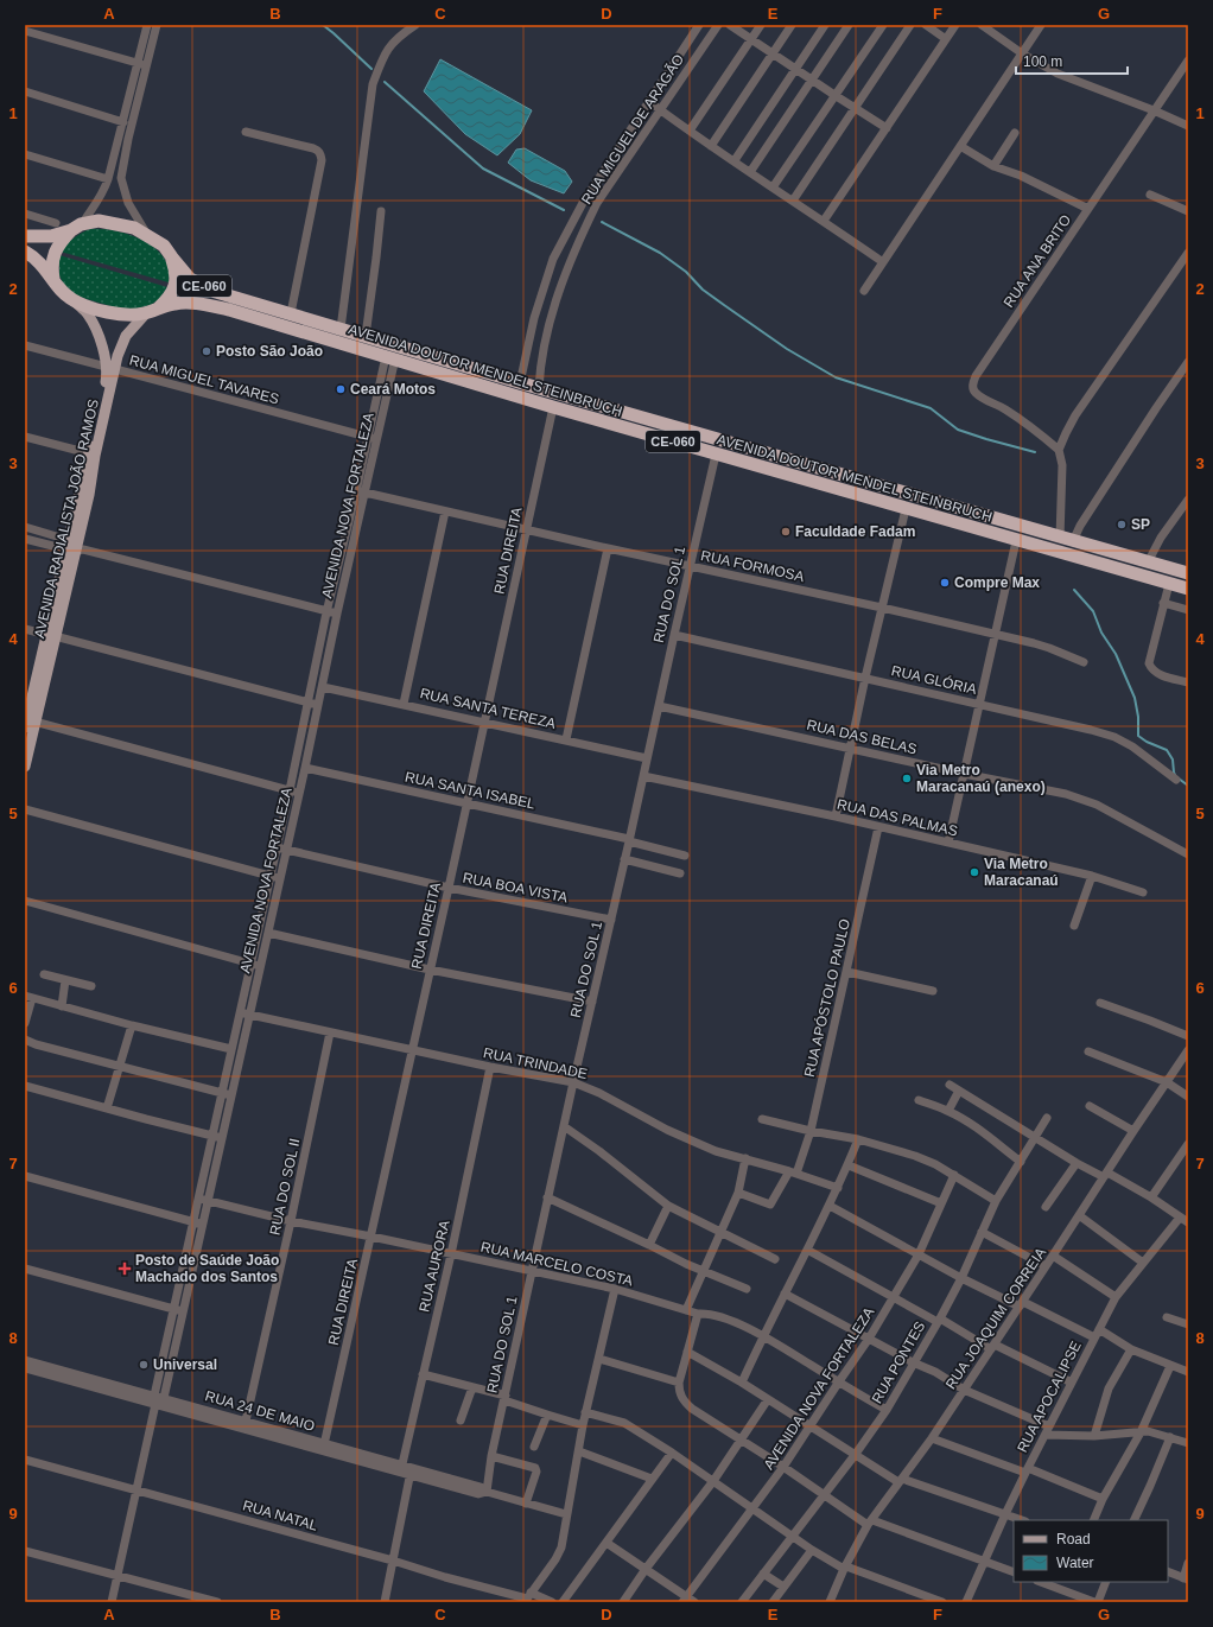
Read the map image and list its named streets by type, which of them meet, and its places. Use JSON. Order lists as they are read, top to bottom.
{
  "streets": {
    "highway": ["CE-060", "AVENIDA DOUTOR MENDEL STEINBRUCH"],
    "main road": ["AVENIDA RADIALISTA JOÃO RAMOS"],
    "street": [
      "RUA MIGUEL DE ARAGÃO",
      "RUA ANA BRITO",
      "RUA MIGUEL TAVARES",
      "AVENIDA NOVA FORTALEZA",
      "RUA DIREITA",
      "RUA FORMOSA",
      "RUA DO SOL 1",
      "RUA GLÓRIA",
      "RUA SANTA TEREZA",
      "RUA DAS BELAS",
      "RUA SANTA ISABEL",
      "RUA DAS PALMAS",
      "RUA BOA VISTA",
      "RUA APÓSTOLO PAULO",
      "RUA TRINDADE",
      "RUA DO SOL II",
      "RUA MARCELO COSTA",
      "RUA AURORA",
      "RUA JOAQUIM CORREIA",
      "RUA PONTES",
      "RUA APOCALIPSE",
      "RUA 24 DE MAIO",
      "RUA NATAL"
    ]
  },
  "crossings": [
    ["RUA MIGUEL DE ARAGÃO", "AVENIDA DOUTOR MENDEL STEINBRUCH"],
    ["CE-060", "AVENIDA DOUTOR MENDEL STEINBRUCH"],
    ["CE-060", "AVENIDA RADIALISTA JOÃO RAMOS"],
    ["AVENIDA DOUTOR MENDEL STEINBRUCH", "AVENIDA NOVA FORTALEZA"],
    ["AVENIDA DOUTOR MENDEL STEINBRUCH", "AVENIDA RADIALISTA JOÃO RAMOS"],
    ["AVENIDA DOUTOR MENDEL STEINBRUCH", "RUA DIREITA"],
    ["AVENIDA DOUTOR MENDEL STEINBRUCH", "RUA DO SOL 1"],
    ["RUA MIGUEL TAVARES", "AVENIDA NOVA FORTALEZA"],
    ["RUA MIGUEL TAVARES", "AVENIDA RADIALISTA JOÃO RAMOS"],
    ["AVENIDA NOVA FORTALEZA", "RUA FORMOSA"],
    ["AVENIDA NOVA FORTALEZA", "RUA SANTA TEREZA"],
    ["AVENIDA NOVA FORTALEZA", "RUA SANTA ISABEL"],
    ["AVENIDA NOVA FORTALEZA", "RUA BOA VISTA"],
    ["AVENIDA NOVA FORTALEZA", "RUA TRINDADE"],
    ["AVENIDA NOVA FORTALEZA", "RUA MARCELO COSTA"],
    ["AVENIDA NOVA FORTALEZA", "RUA 24 DE MAIO"],
    ["AVENIDA NOVA FORTALEZA", "RUA NATAL"],
    ["RUA DIREITA", "RUA FORMOSA"],
    ["RUA DIREITA", "RUA SANTA TEREZA"],
    ["RUA DIREITA", "RUA SANTA ISABEL"],
    ["RUA DIREITA", "RUA BOA VISTA"],
    ["RUA DIREITA", "RUA TRINDADE"],
    ["RUA DIREITA", "RUA MARCELO COSTA"],
    ["RUA DIREITA", "RUA 24 DE MAIO"],
    ["RUA FORMOSA", "RUA DO SOL 1"],
    ["RUA DO SOL 1", "RUA GLÓRIA"],
    ["RUA DO SOL 1", "RUA SANTA TEREZA"],
    ["RUA DO SOL 1", "RUA DAS BELAS"],
    ["RUA DO SOL 1", "RUA SANTA ISABEL"],
    ["RUA DO SOL 1", "RUA DAS PALMAS"],
    ["RUA DO SOL 1", "RUA BOA VISTA"],
    ["RUA DO SOL 1", "RUA TRINDADE"],
    ["RUA DO SOL 1", "RUA MARCELO COSTA"],
    ["RUA DO SOL 1", "RUA 24 DE MAIO"],
    ["RUA DAS PALMAS", "RUA APÓSTOLO PAULO"],
    ["RUA APÓSTOLO PAULO", "RUA TRINDADE"],
    ["RUA TRINDADE", "RUA DO SOL II"],
    ["RUA TRINDADE", "RUA AURORA"],
    ["RUA DO SOL II", "RUA MARCELO COSTA"],
    ["RUA DO SOL II", "RUA 24 DE MAIO"],
    ["RUA MARCELO COSTA", "RUA AURORA"],
    ["RUA MARCELO COSTA", "RUA PONTES"],
    ["RUA AURORA", "RUA 24 DE MAIO"],
    ["RUA AURORA", "RUA NATAL"]
  ],
  "places": {
    "other": [
      "Posto São João",
      "Ceará Motos",
      "SP",
      "Faculdade Fadam",
      "Compre Max",
      "Via Metro Maracanaú (anexo)",
      "Via Metro Maracanaú",
      "Universal"
    ],
    "health": ["Posto de Saúde João Machado dos Santos"]
  },
  "legend": ["Road", "Water"],
  "scale_bar": "100 m",
  "grid": {
    "columns": [
      "A",
      "B",
      "C",
      "D",
      "E",
      "F",
      "G"
    ],
    "rows": [
      "1",
      "2",
      "3",
      "4",
      "5",
      "6",
      "7",
      "8",
      "9"
    ]
  }
}
